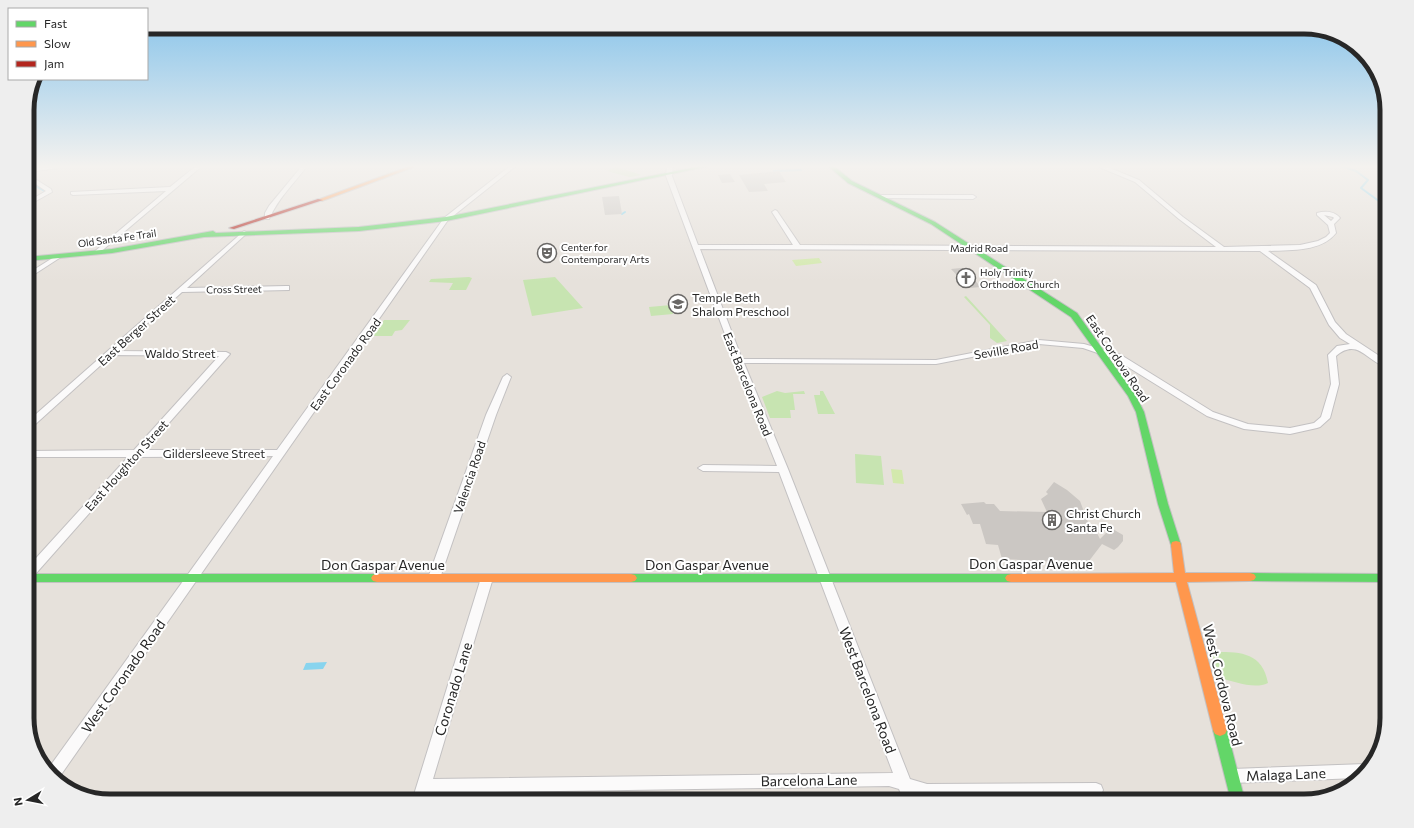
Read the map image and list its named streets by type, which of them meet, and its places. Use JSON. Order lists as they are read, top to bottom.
{
  "streets": {
    "street": [
      "Old Santa Fe Trail",
      "Madrid Road",
      "Cross Street",
      "East Berger Street",
      "Seville Road",
      "Waldo Street",
      "East Cordova Road",
      "East Coronado Road",
      "East Barcelona Road",
      "Gildersleeve Street",
      "East Houghton Street",
      "Valencia Road",
      "Don Gaspar Avenue",
      "West Coronado Road",
      "West Cordova Road",
      "Coronado Lane",
      "West Barcelona Road",
      "Malaga Lane",
      "Barcelona Lane"
    ]
  },
  "crossings": [
    ["Madrid Road", "East Cordova Road"],
    ["Madrid Road", "East Barcelona Road"],
    ["Cross Street", "East Berger Street"],
    ["East Berger Street", "Waldo Street"],
    ["Seville Road", "East Cordova Road"],
    ["Seville Road", "East Barcelona Road"],
    ["Waldo Street", "East Houghton Street"],
    ["East Cordova Road", "Don Gaspar Avenue"],
    ["East Cordova Road", "West Cordova Road"],
    ["East Coronado Road", "Gildersleeve Street"],
    ["East Coronado Road", "Don Gaspar Avenue"],
    ["East Coronado Road", "West Coronado Road"],
    ["East Barcelona Road", "Don Gaspar Avenue"],
    ["East Barcelona Road", "West Barcelona Road"],
    ["Gildersleeve Street", "East Houghton Street"],
    ["Valencia Road", "Don Gaspar Avenue"],
    ["Don Gaspar Avenue", "West Coronado Road"],
    ["Don Gaspar Avenue", "West Cordova Road"],
    ["Don Gaspar Avenue", "Coronado Lane"],
    ["Don Gaspar Avenue", "West Barcelona Road"],
    ["West Cordova Road", "Malaga Lane"],
    ["Coronado Lane", "Barcelona Lane"],
    ["West Barcelona Road", "Barcelona Lane"]
  ],
  "places": {
    "theatre": ["Center for Contemporary Arts"],
    "church": ["Holy Trinity Orthodox Church"],
    "school or university": ["Temple Beth Shalom Preschool"],
    "building": ["Christ Church Santa Fe"]
  },
  "legend": ["Fast", "Slow", "Jam"],
  "north": "left"
}
